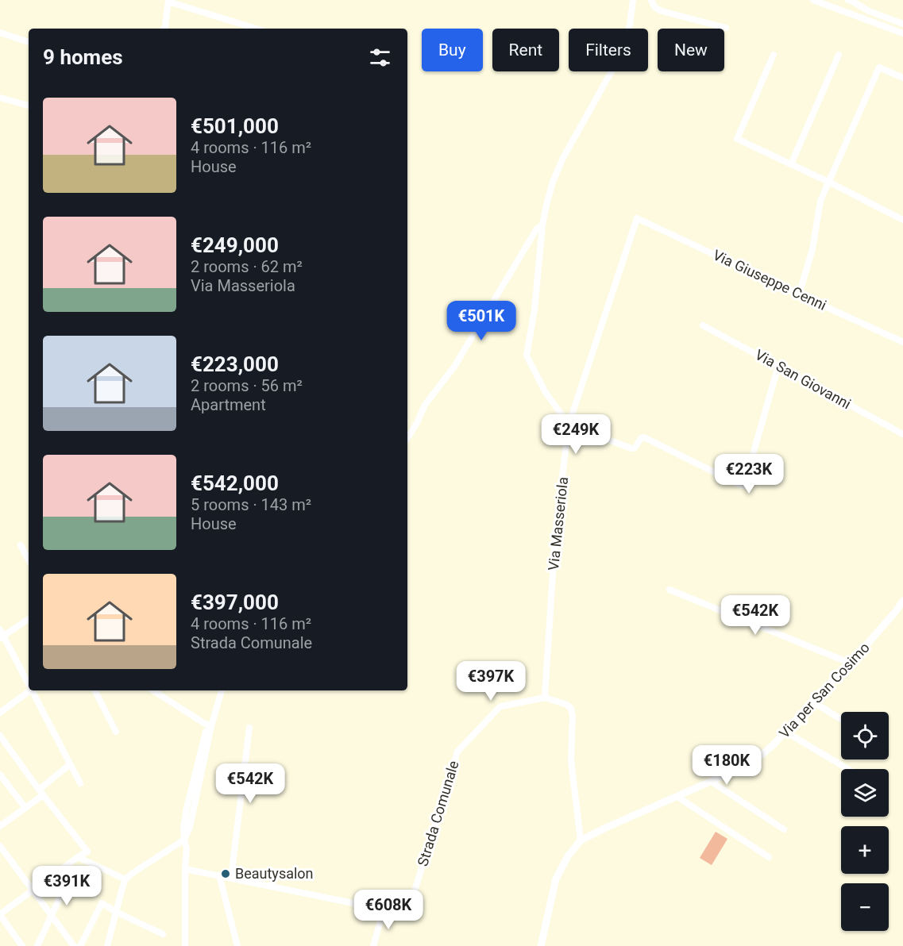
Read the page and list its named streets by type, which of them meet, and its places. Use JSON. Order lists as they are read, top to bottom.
{
  "streets": {
    "street": [
      "Via Giuseppe Cenni",
      "Via San Giovanni",
      "Via Masseriola",
      "Via per San Cosimo",
      "Strada Comunale"
    ]
  },
  "crossings": [
    ["Via Giuseppe Cenni", "Via Masseriola"],
    ["Via Masseriola", "Strada Comunale"]
  ],
  "places": ["Beautysalon"],
  "page": {
    "chip": [
      "Buy",
      "Rent",
      "Filters",
      "New"
    ],
    "heading": "9 homes",
    "list": [
      {
        "name": "€501,000",
        "note": "4 rooms · 116 m² · House"
      },
      {
        "name": "€249,000",
        "note": "2 rooms · 62 m² · Via Masseriola"
      },
      {
        "name": "€223,000",
        "note": "2 rooms · 56 m² · Apartment"
      },
      {
        "name": "€542,000",
        "note": "5 rooms · 143 m² · House"
      },
      {
        "name": "€397,000",
        "note": "4 rooms · 116 m² · Strada Comunale"
      }
    ],
    "price": [
      "€501K",
      "€249K",
      "€223K",
      "€542K",
      "€397K",
      "€180K",
      "€542K",
      "€391K",
      "€608K"
    ],
    "map_buttons": ["+", "−"]
  }
}
